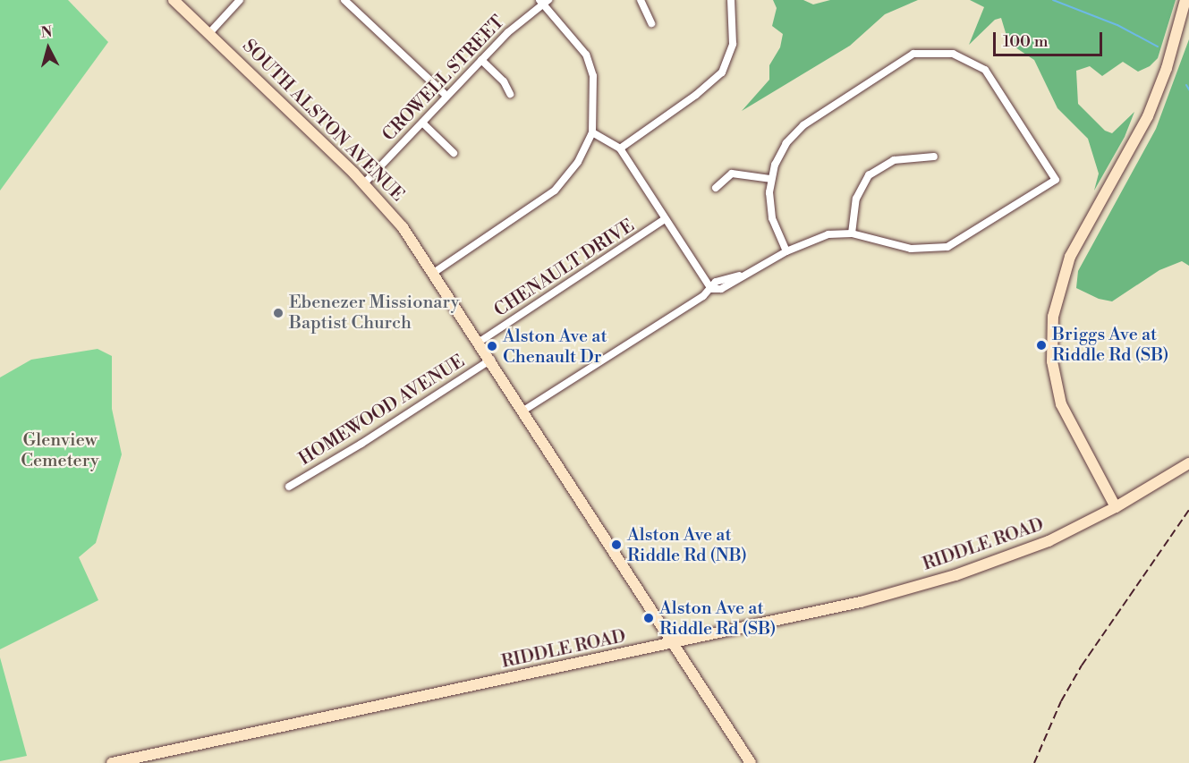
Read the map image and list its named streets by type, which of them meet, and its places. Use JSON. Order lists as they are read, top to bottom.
{
  "streets": {
    "street": [
      "CROWELL STREET",
      "SOUTH ALSTON AVENUE",
      "CHENAULT DRIVE",
      "HOMEWOOD AVENUE",
      "RIDDLE ROAD"
    ]
  },
  "crossings": [
    ["CROWELL STREET", "SOUTH ALSTON AVENUE"],
    ["SOUTH ALSTON AVENUE", "CHENAULT DRIVE"],
    ["SOUTH ALSTON AVENUE", "HOMEWOOD AVENUE"],
    ["SOUTH ALSTON AVENUE", "RIDDLE ROAD"]
  ],
  "parks": ["Glenview Cemetery"],
  "places": [
    "Ebenezer Missionary Baptist Church",
    "Briggs Ave at Riddle Rd (SB)",
    "Alston Ave at Chenault Dr",
    "Alston Ave at Riddle Rd (NB)",
    "Alston Ave at Riddle Rd (SB)"
  ],
  "scale_bar": "100 m",
  "north": "top"
}
